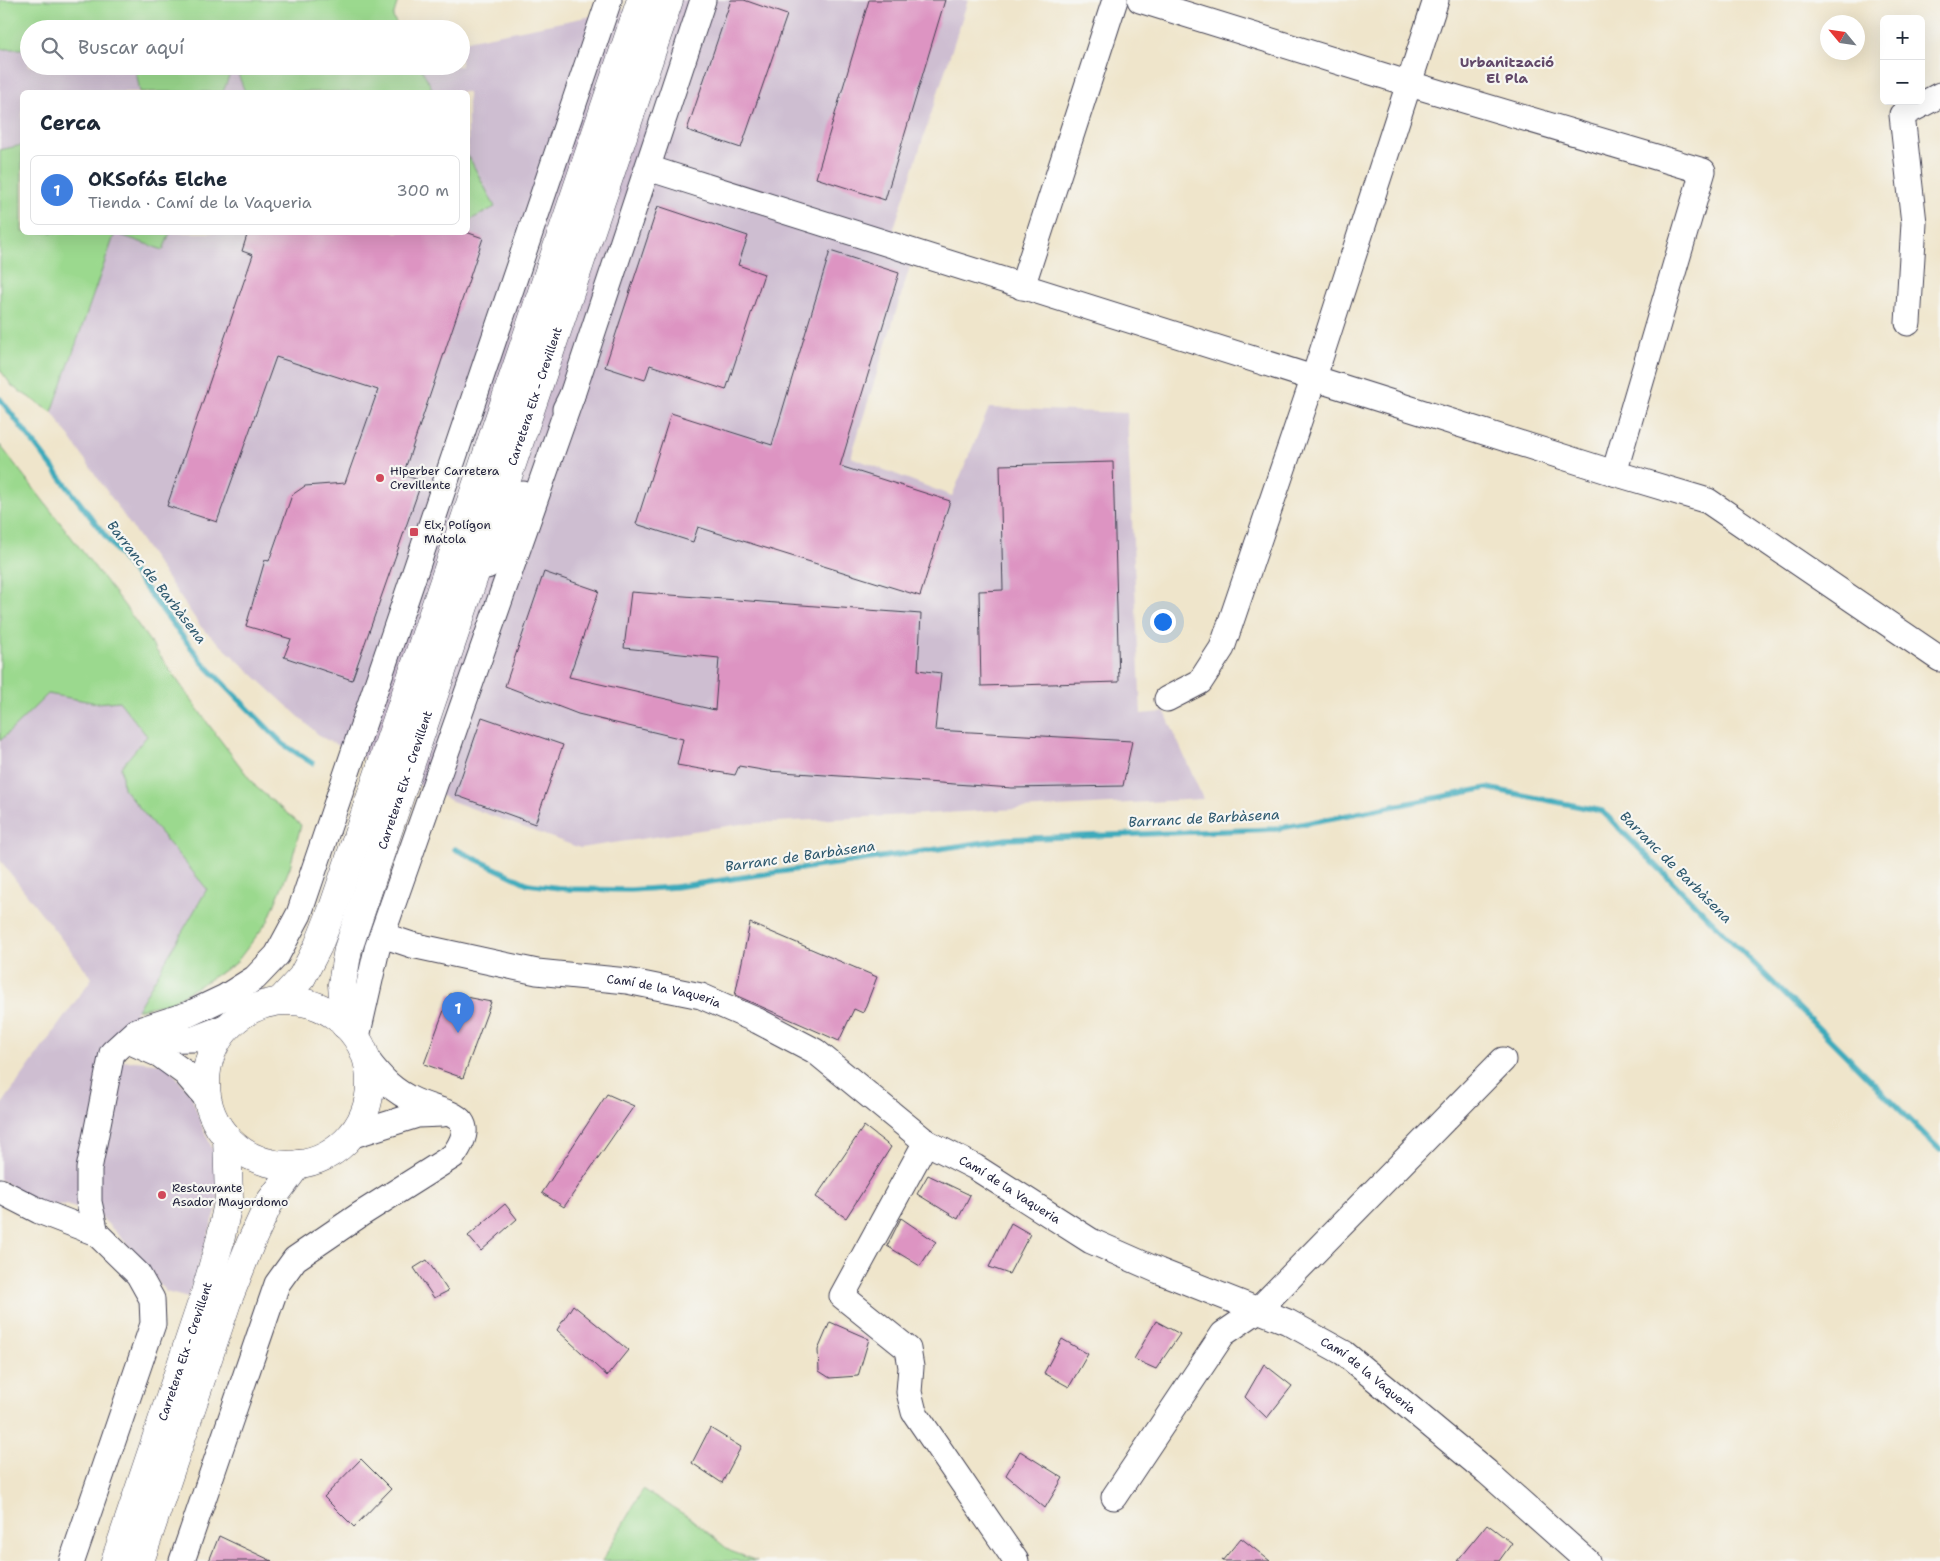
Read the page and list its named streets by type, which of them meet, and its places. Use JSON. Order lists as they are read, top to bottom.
{
  "streets": {
    "highway": ["Carretera Elx - Crevillent"],
    "street": ["Camí de la Vaqueria"]
  },
  "districts": ["Urbanització El Pla"],
  "water": ["Barranc de Barbàsena"],
  "places": {
    "other": ["Hiperber Carretera Crevillente", "Restaurante Asador Mayordomo"],
    "transit": ["Elx, Polígon Matola"]
  },
  "north": "top left",
  "page": {
    "map_buttons": ["+", "−"],
    "search": "Buscar aquí",
    "heading": "Cerca",
    "list": [
      {
        "mark": "1",
        "name": "OKSofás Elche",
        "note": "Tienda · Camí de la Vaqueria",
        "value": "300 m"
      }
    ],
    "pins": "1"
  }
}
